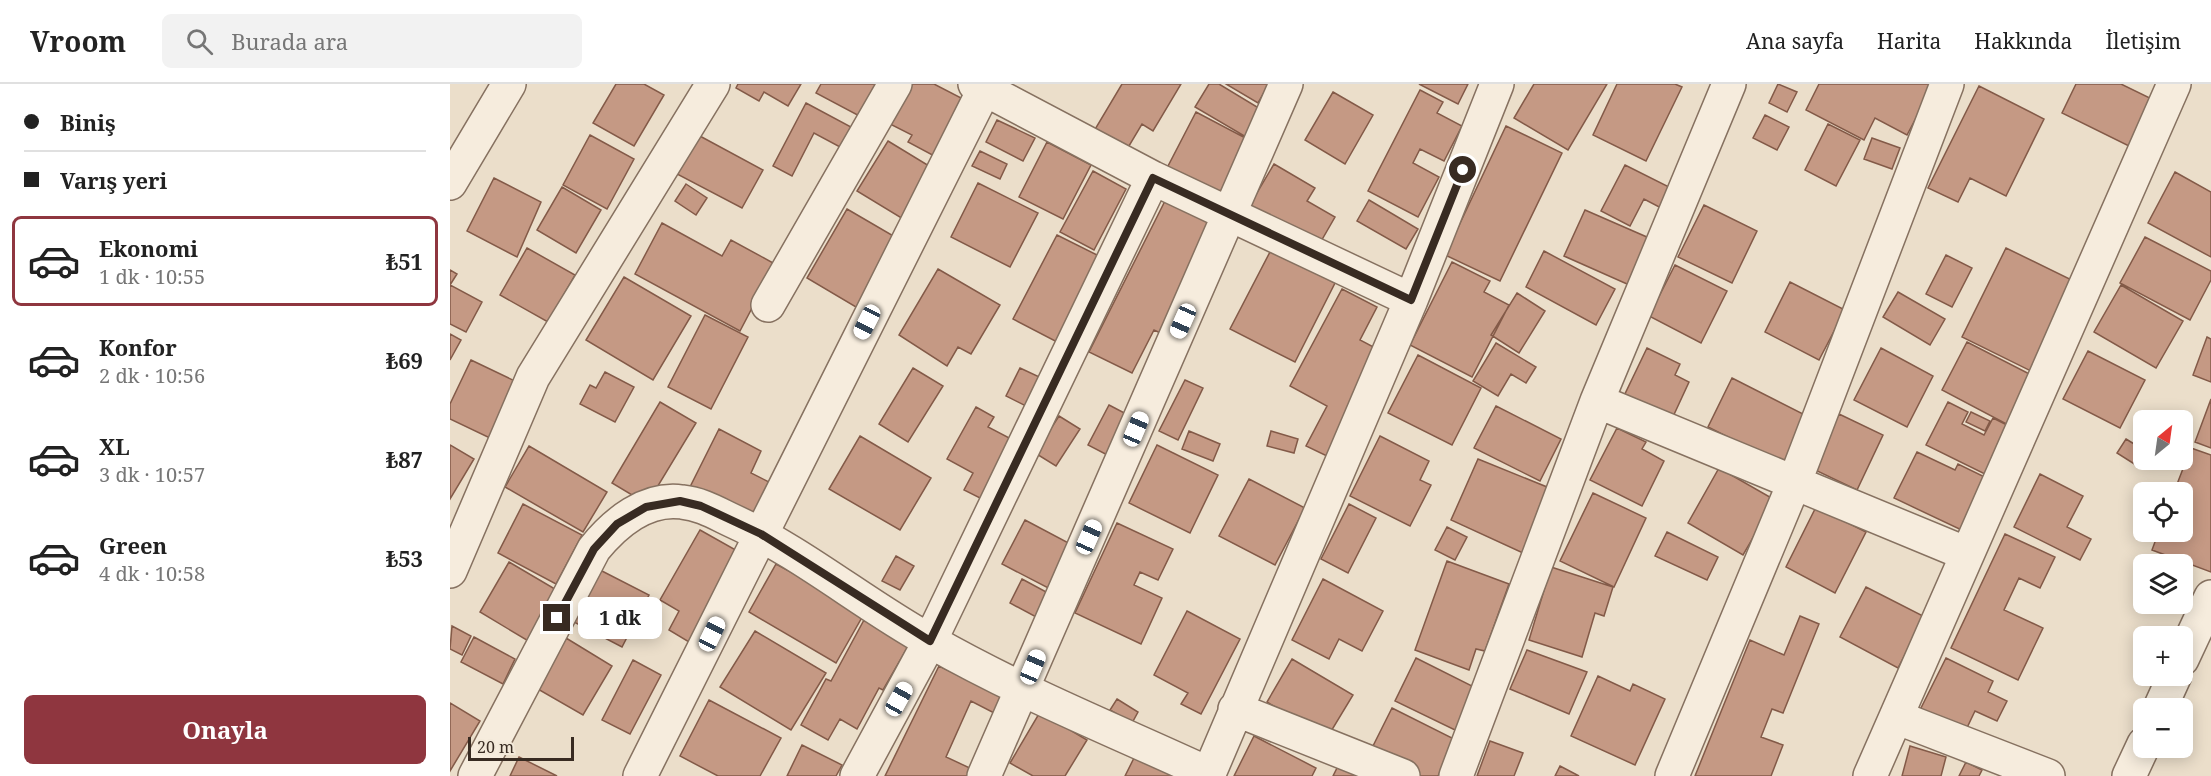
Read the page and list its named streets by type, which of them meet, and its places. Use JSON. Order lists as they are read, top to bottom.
{
  "scale_bar": "20 m",
  "north": "top right",
  "page": {
    "header": "Vroom",
    "search": "Burada ara",
    "nav": [
      "Ana sayfa",
      "Harita",
      "Hakkında",
      "İletişim"
    ],
    "banner": ["Biniş", "Varış yeri"],
    "list": [
      {
        "name": "Ekonomi",
        "note": "1 dk · 10:55",
        "value": "₺51"
      },
      {
        "name": "Konfor",
        "note": "2 dk · 10:56",
        "value": "₺69"
      },
      {
        "name": "XL",
        "note": "3 dk · 10:57",
        "value": "₺87"
      },
      {
        "name": "Green",
        "note": "4 dk · 10:58",
        "value": "₺53"
      }
    ],
    "map_buttons": ["+", "−"],
    "bubble": "1 dk",
    "buttons": "Onayla",
    "scale": "20 m"
  }
}
